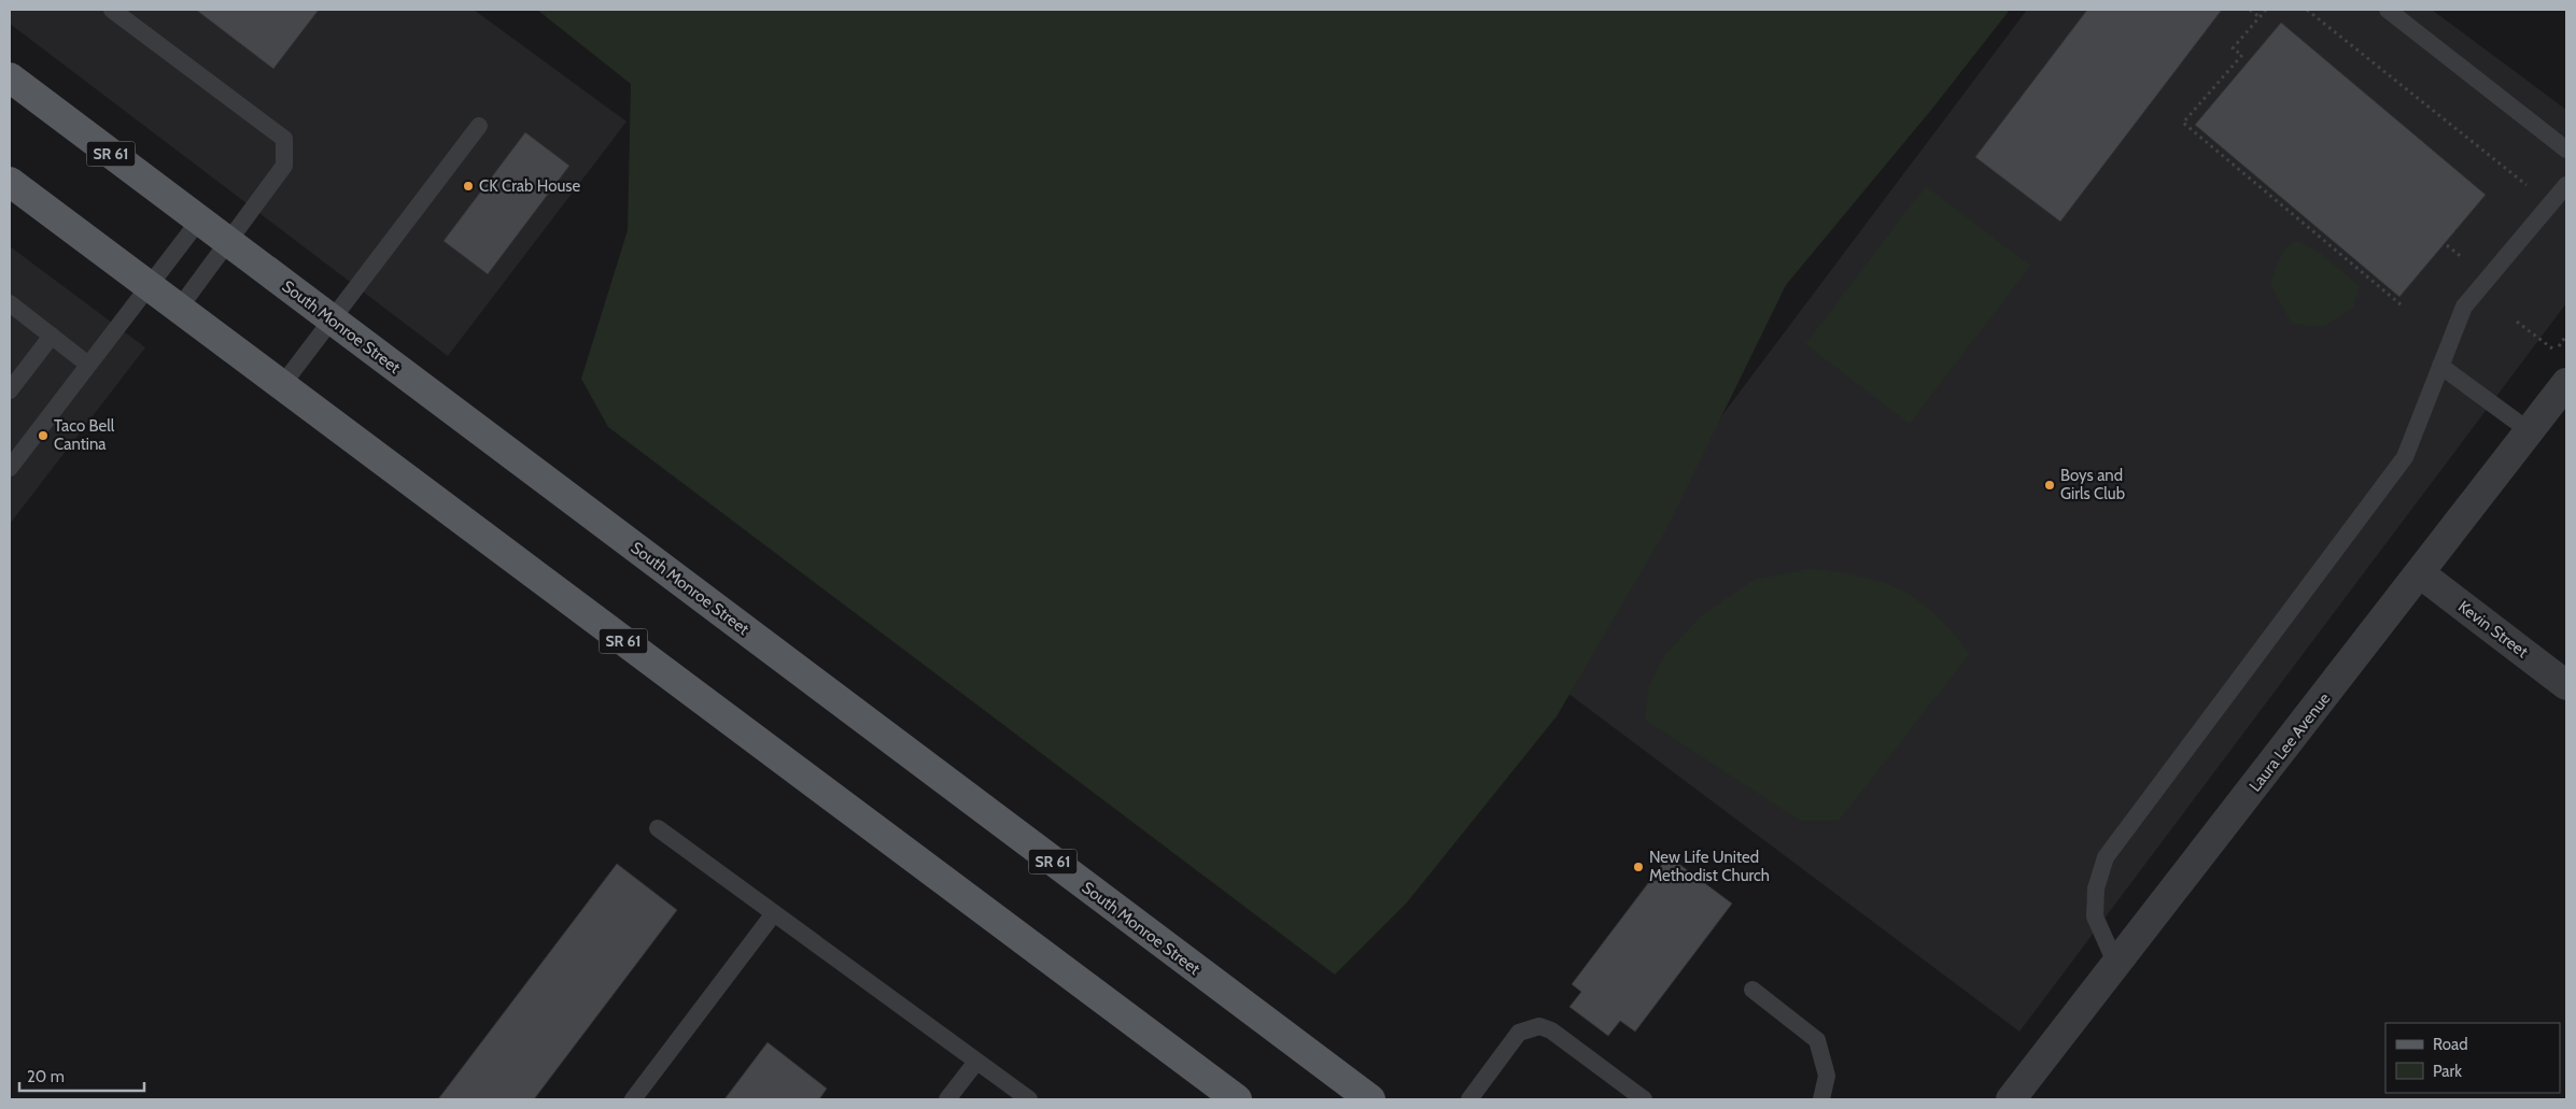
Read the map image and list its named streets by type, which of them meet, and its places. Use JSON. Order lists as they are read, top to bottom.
{
  "streets": {
    "main road": ["SR 61", "South Monroe Street"],
    "street": ["Kevin Street", "Laura Lee Avenue"]
  },
  "crossings": [
    ["Kevin Street", "Laura Lee Avenue"]
  ],
  "places": [
    "CK Crab House",
    "Taco Bell Cantina",
    "Boys and Girls Club",
    "New Life United Methodist Church"
  ],
  "legend": ["Road", "Park"],
  "scale_bar": "20 m"
}
